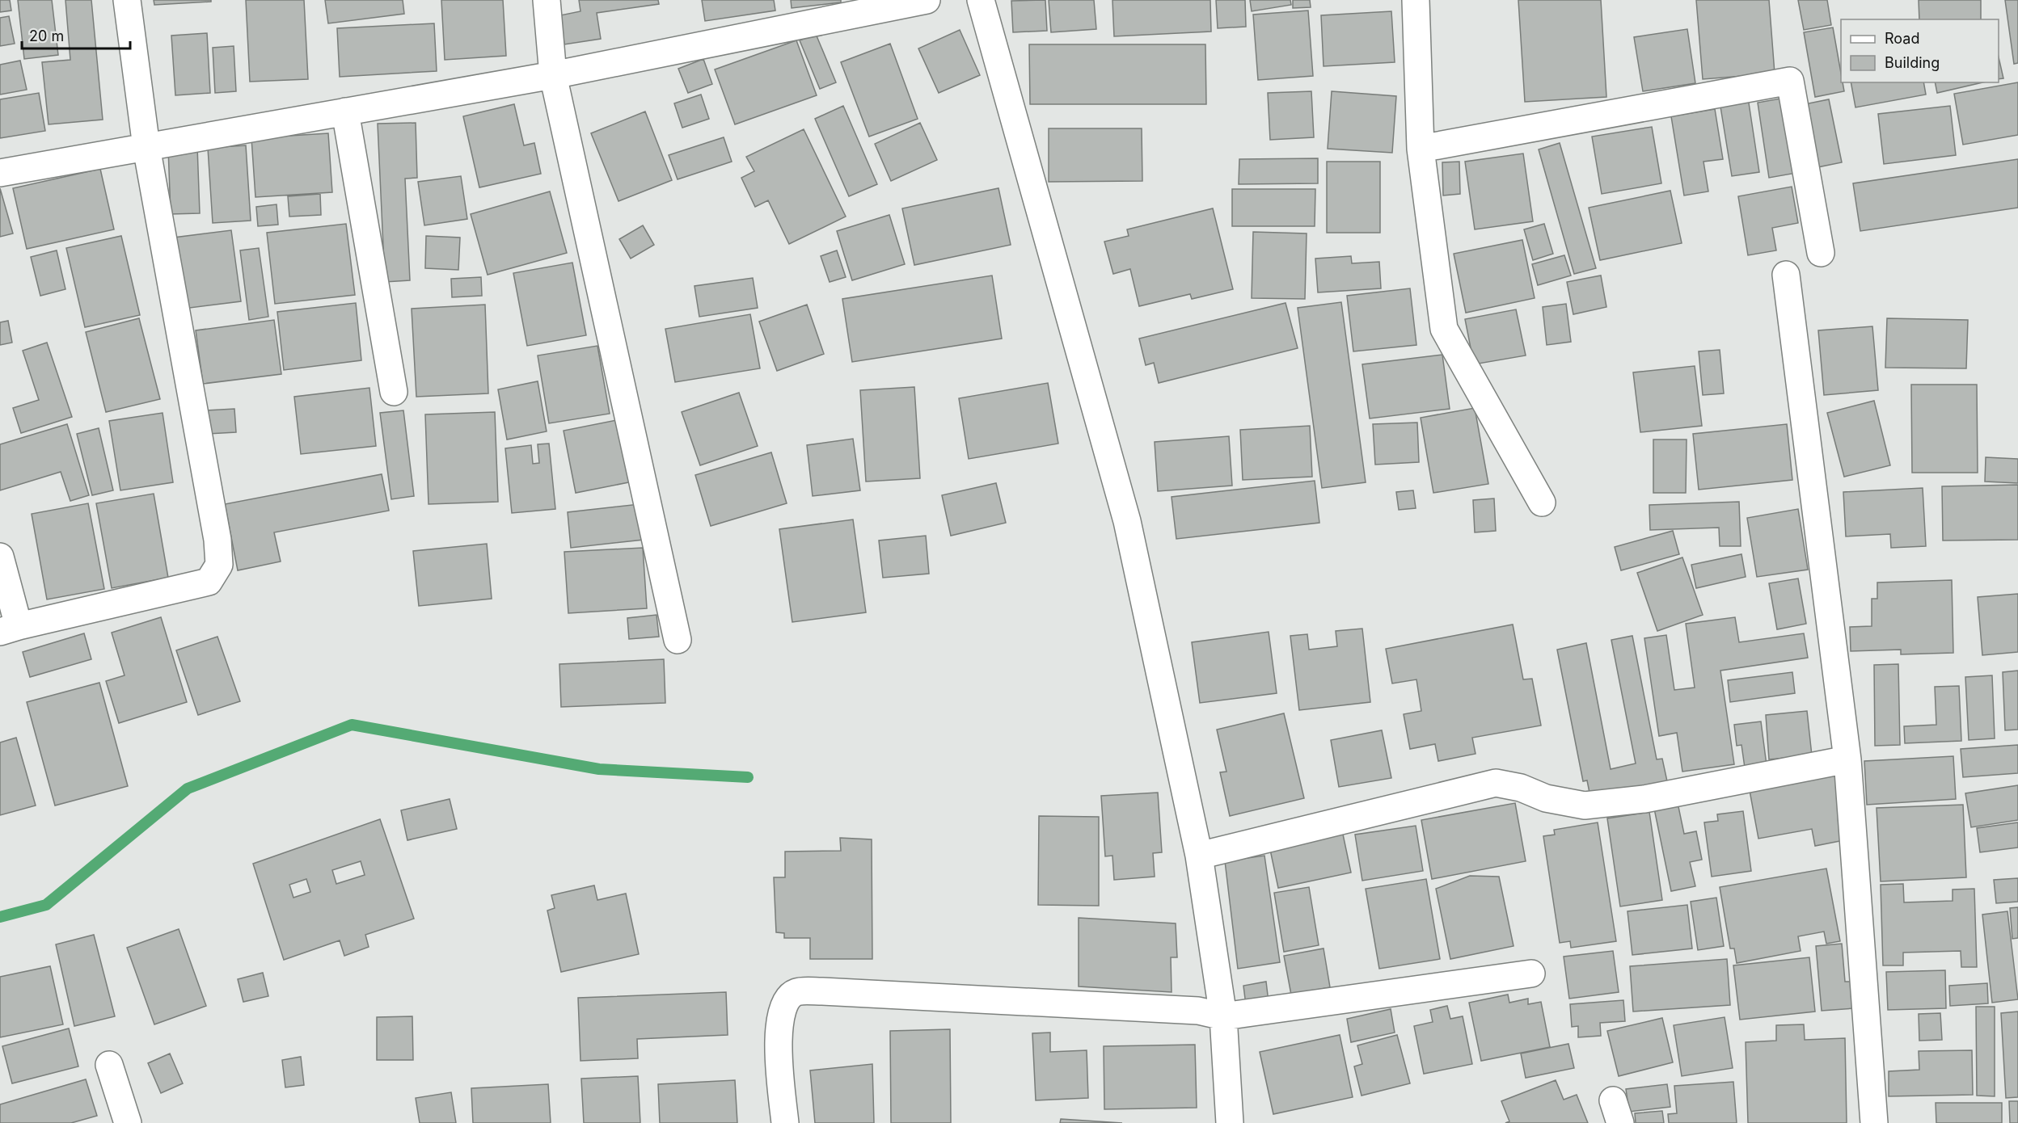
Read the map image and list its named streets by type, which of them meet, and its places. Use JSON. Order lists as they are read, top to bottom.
{
  "legend": ["Road", "Building"],
  "scale_bar": "20 m"
}
